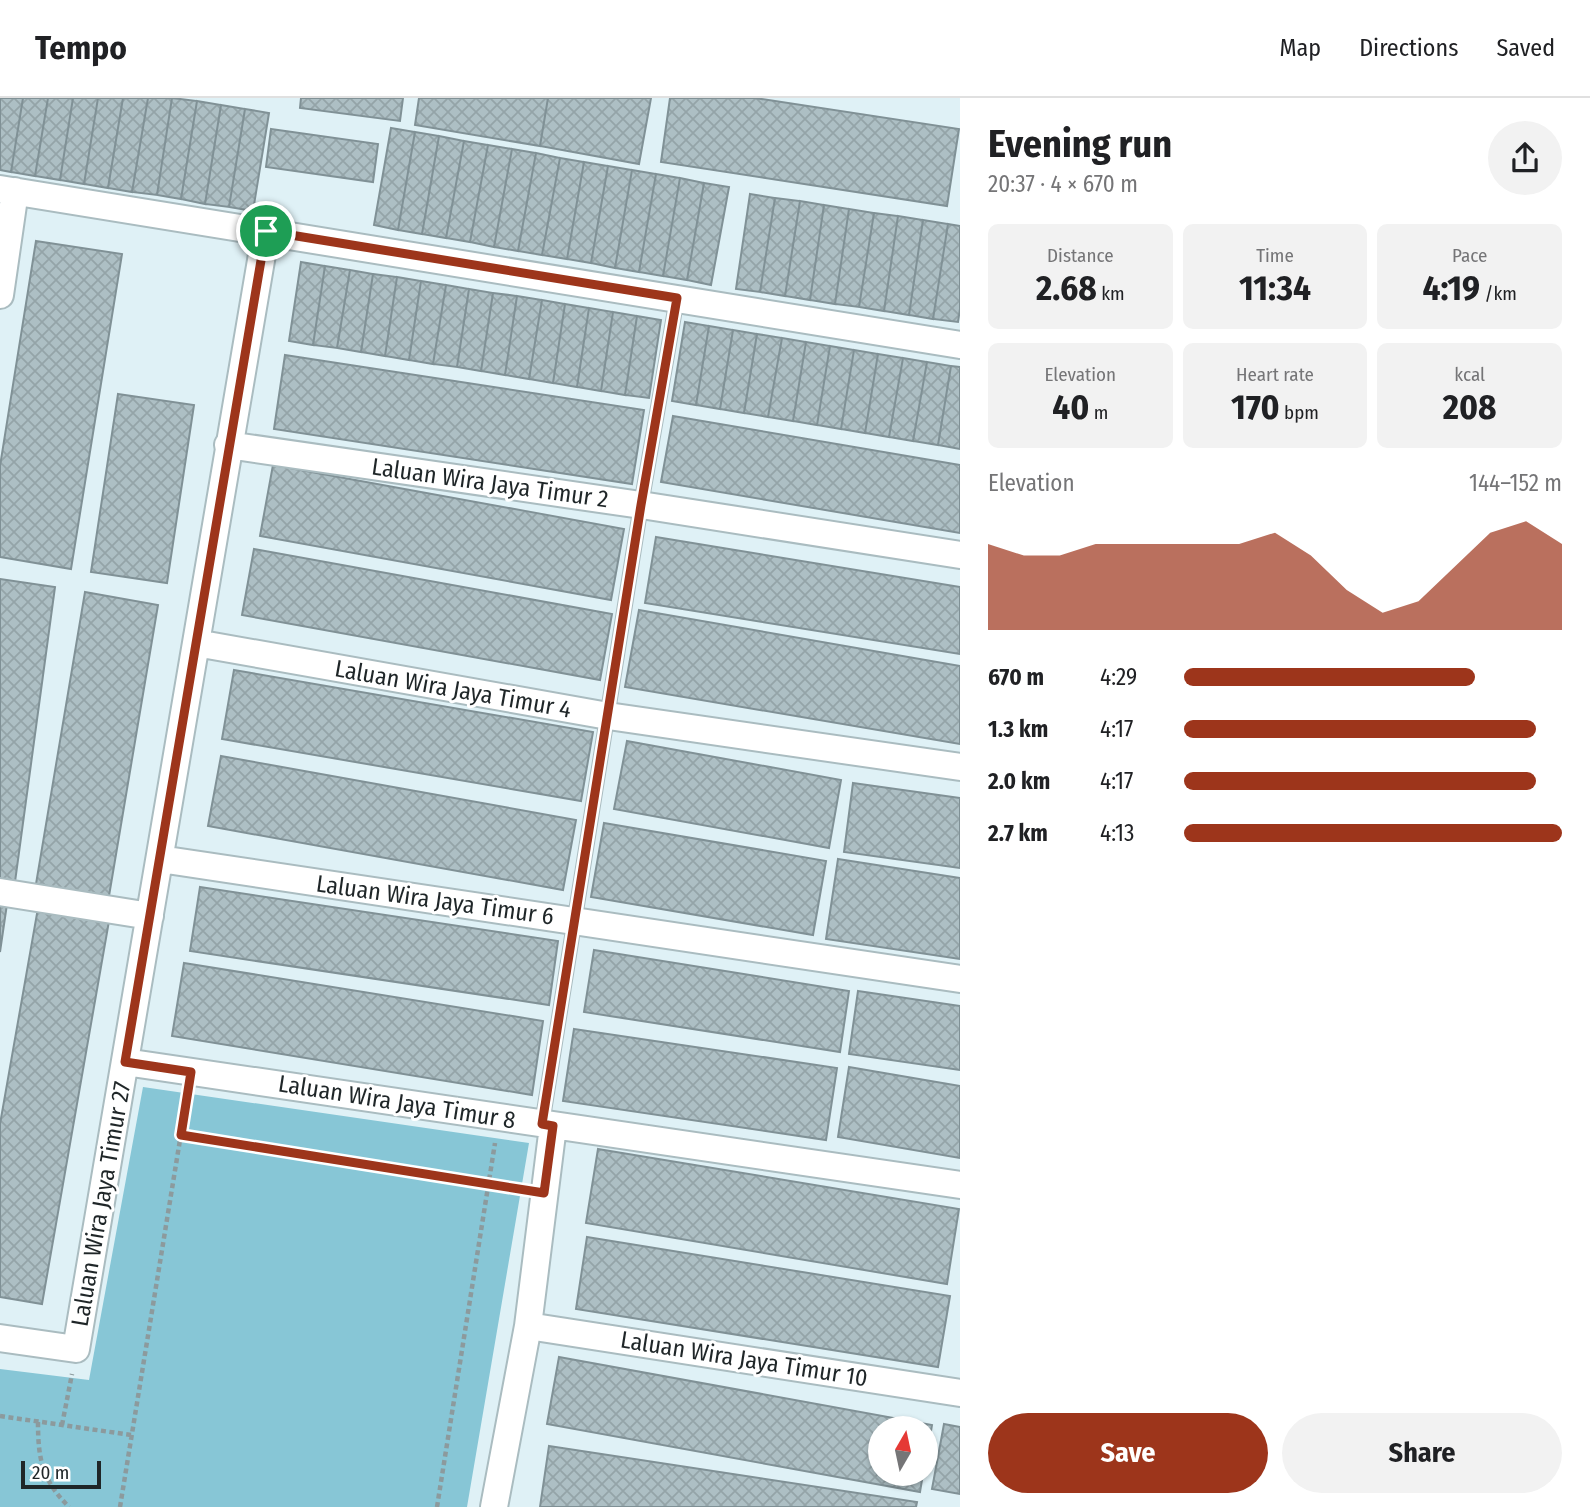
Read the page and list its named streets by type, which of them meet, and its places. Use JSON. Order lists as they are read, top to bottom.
{
  "streets": {
    "street": [
      "Laluan Wira Jaya Timur 2",
      "Laluan Wira Jaya Timur 4",
      "Laluan Wira Jaya Timur 6",
      "Laluan Wira Jaya Timur 8",
      "Laluan Wira Jaya Timur 27",
      "Laluan Wira Jaya Timur 10"
    ]
  },
  "crossings": [
    ["Laluan Wira Jaya Timur 2", "Laluan Wira Jaya Timur 27"],
    ["Laluan Wira Jaya Timur 4", "Laluan Wira Jaya Timur 27"],
    ["Laluan Wira Jaya Timur 6", "Laluan Wira Jaya Timur 27"],
    ["Laluan Wira Jaya Timur 8", "Laluan Wira Jaya Timur 27"]
  ],
  "scale_bar": "20 m",
  "north": "top",
  "page": {
    "header": "Tempo",
    "nav": ["Map", "Directions", "Saved"],
    "heading": ["Evening run", "20:37 · 4 × 670 m"],
    "stats": [
      ["Distance", "2.68 km"],
      ["Time", "11:34"],
      ["Pace", "4:19 /km"],
      ["Elevation", "40 m"],
      ["Heart rate", "170 bpm"],
      ["kcal", "208"]
    ],
    "chart": ["Elevation", "144–152 m"],
    "list": [
      {
        "name": "670 m",
        "note": "4:29"
      },
      {
        "name": "1.3 km",
        "note": "4:17"
      },
      {
        "name": "2.0 km",
        "note": "4:17"
      },
      {
        "name": "2.7 km",
        "note": "4:13"
      }
    ],
    "buttons": ["Save", "Share"],
    "scale": "20 m"
  }
}
